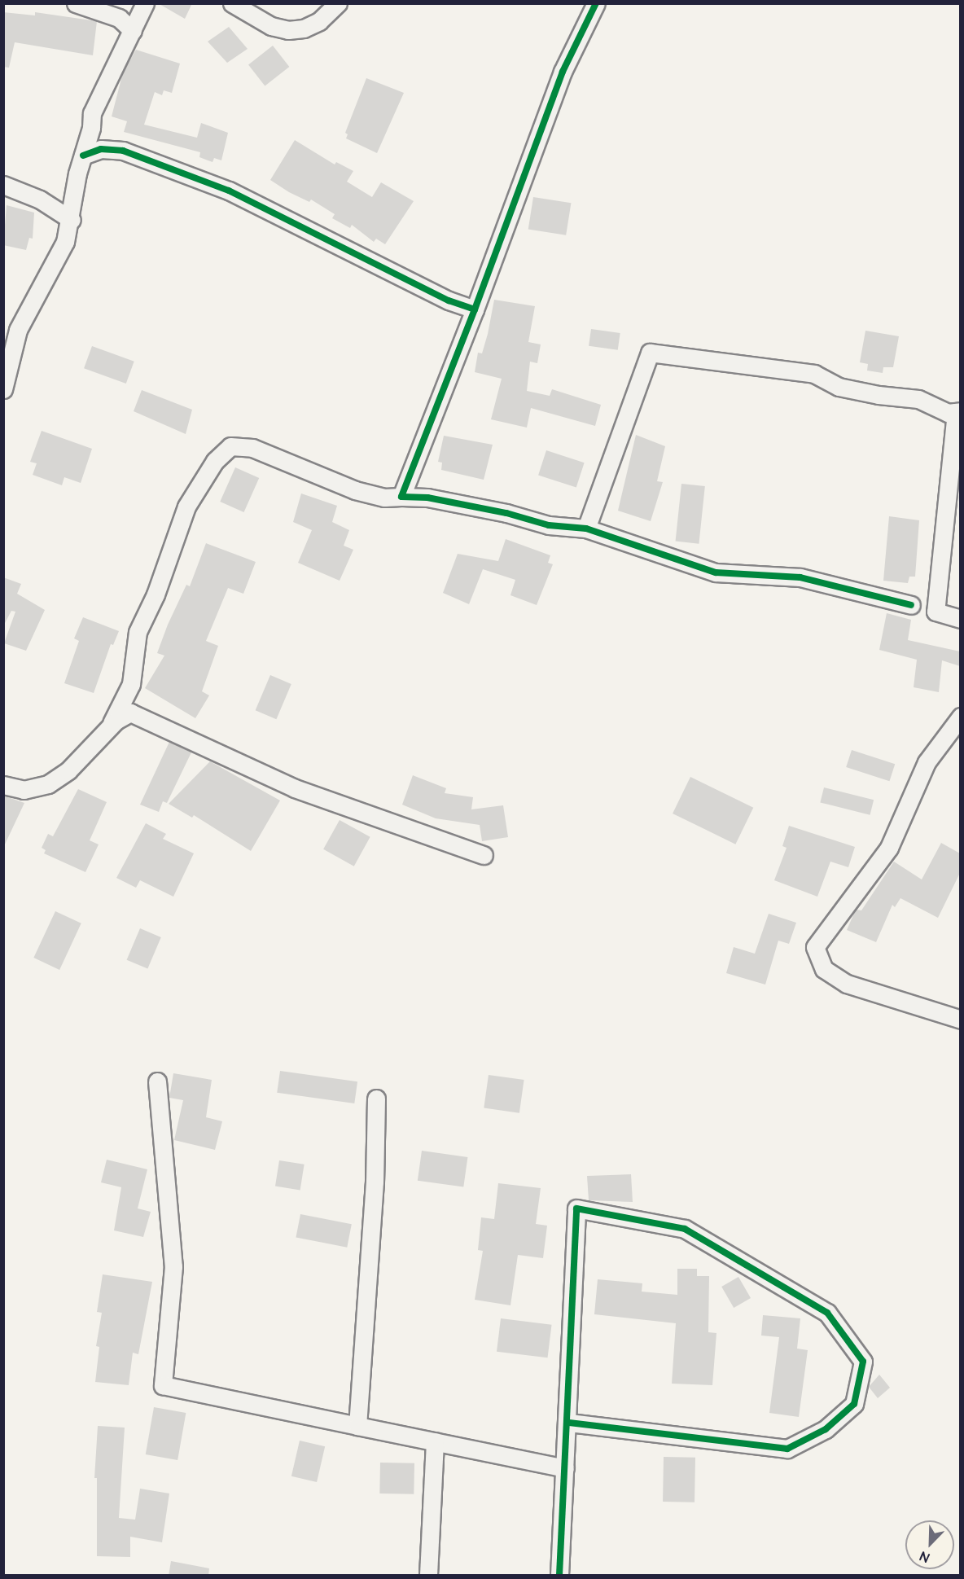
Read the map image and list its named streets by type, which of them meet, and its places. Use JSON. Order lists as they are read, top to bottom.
{
  "north": "bottom left"
}
